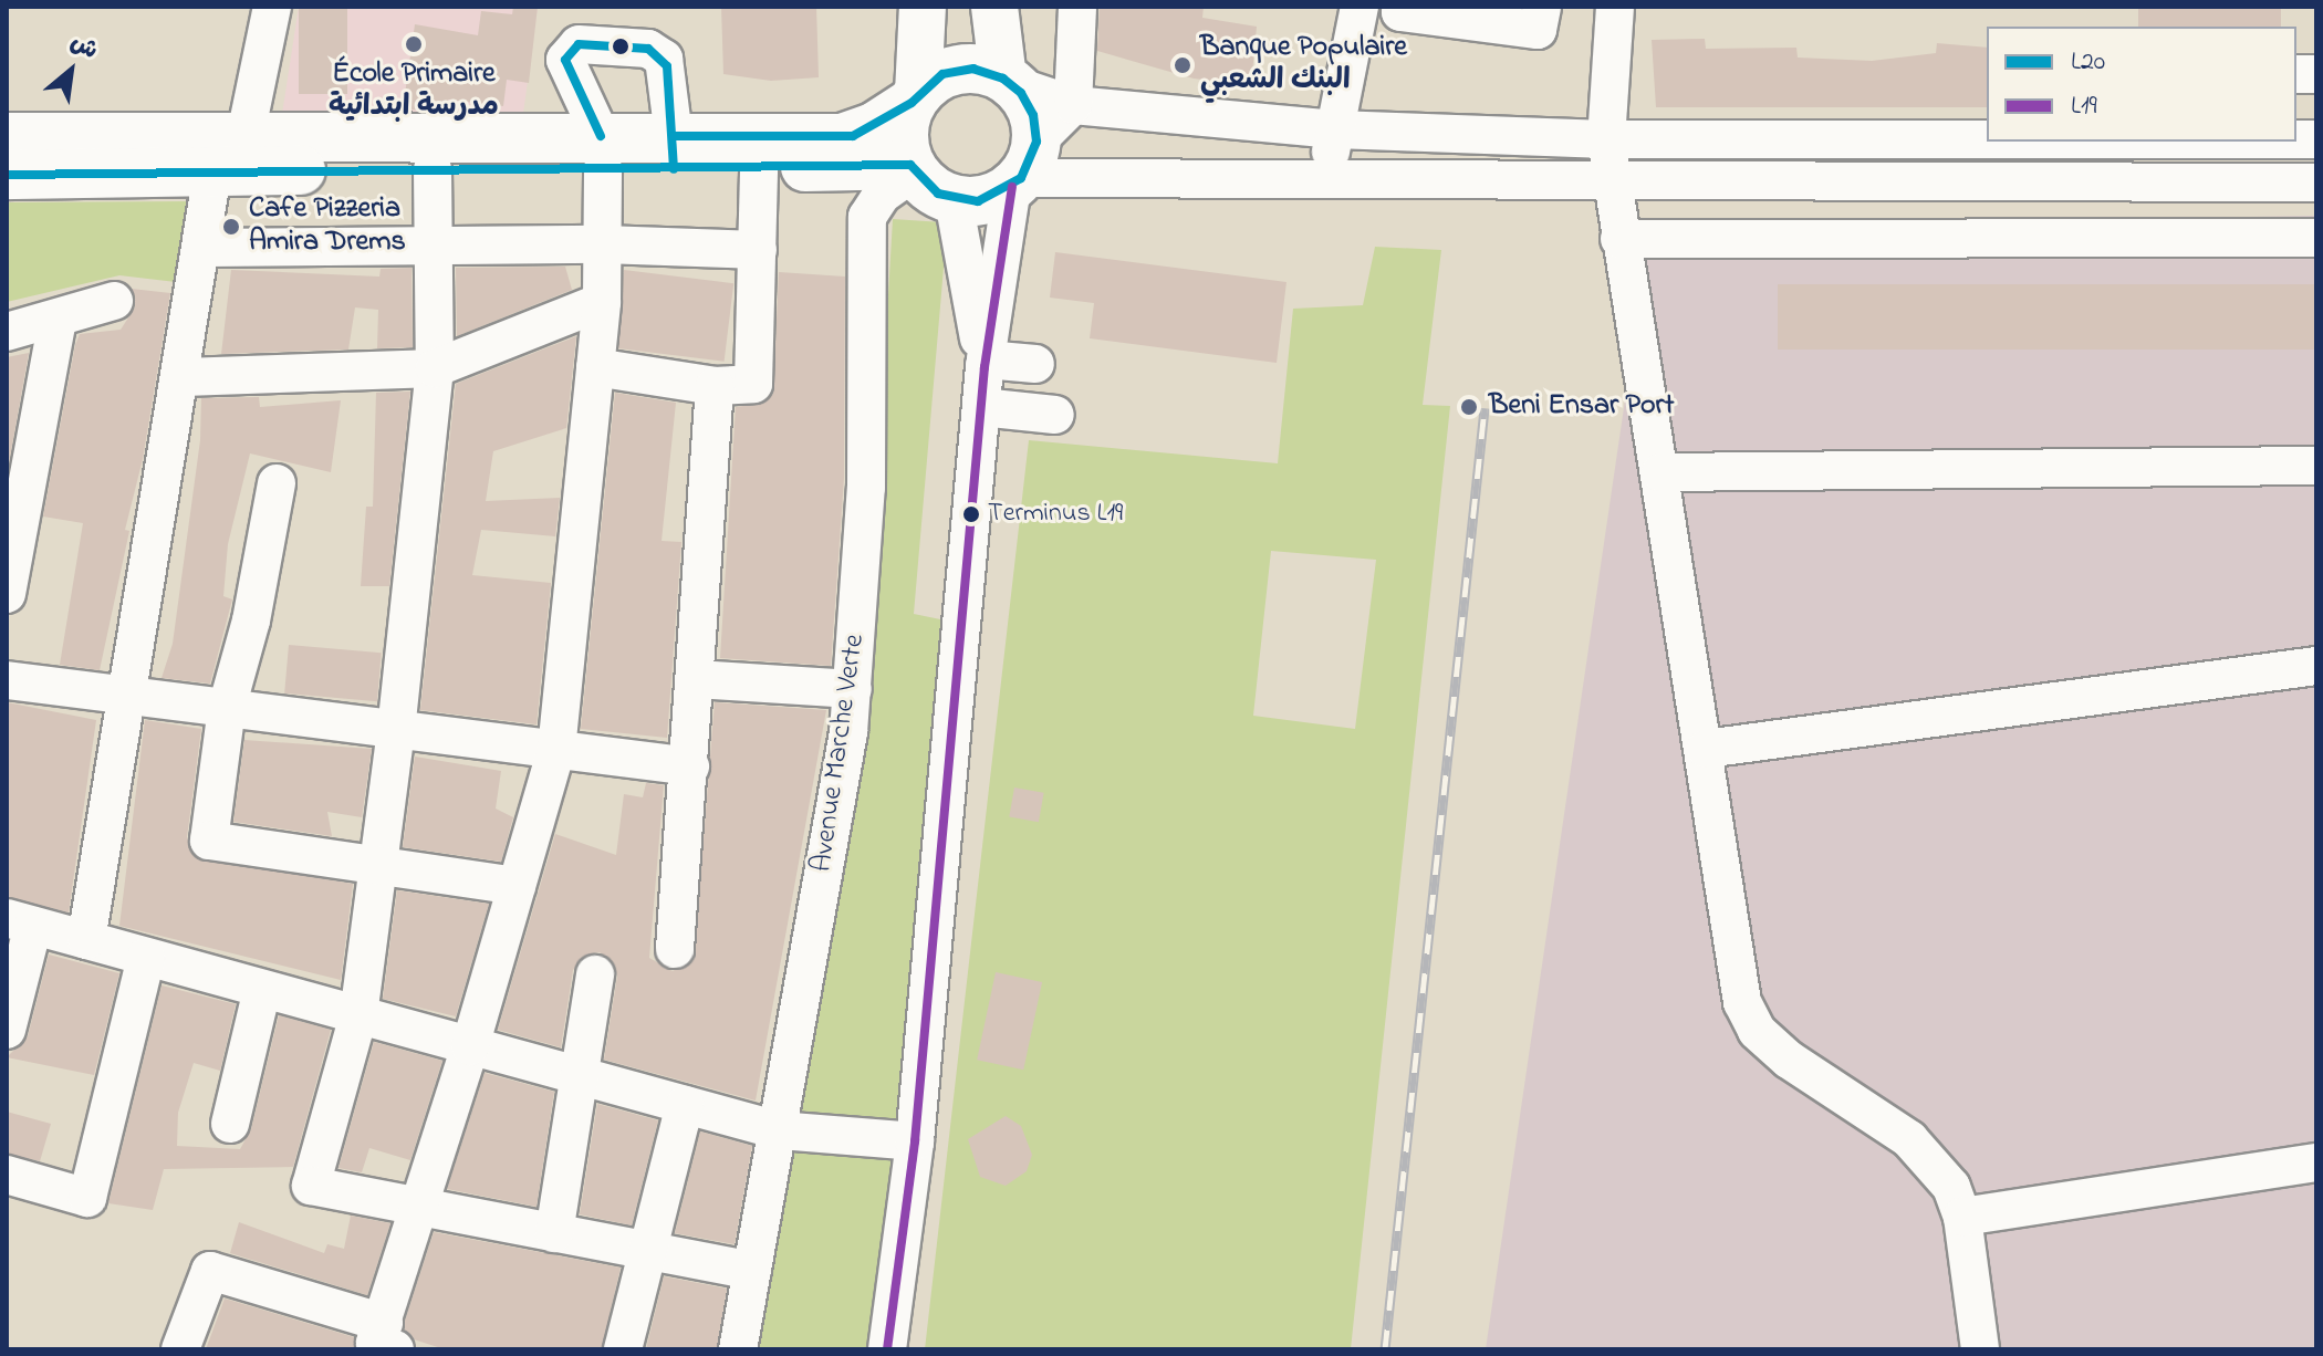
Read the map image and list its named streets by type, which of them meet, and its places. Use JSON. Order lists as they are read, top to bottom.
{
  "streets": {
    "street": ["Avenue Marche Verte"]
  },
  "places": [
    "École Primaire مدرسة ابتدائية",
    "Banque Populaire البنك الشعبي",
    "Cafe Pizzeria Amira Drems",
    "Beni Ensar Port",
    "Terminus L19"
  ],
  "lines": ["transit line L20", "transit line L19"],
  "legend": ["L20", "L19"],
  "north": "top right"
}
